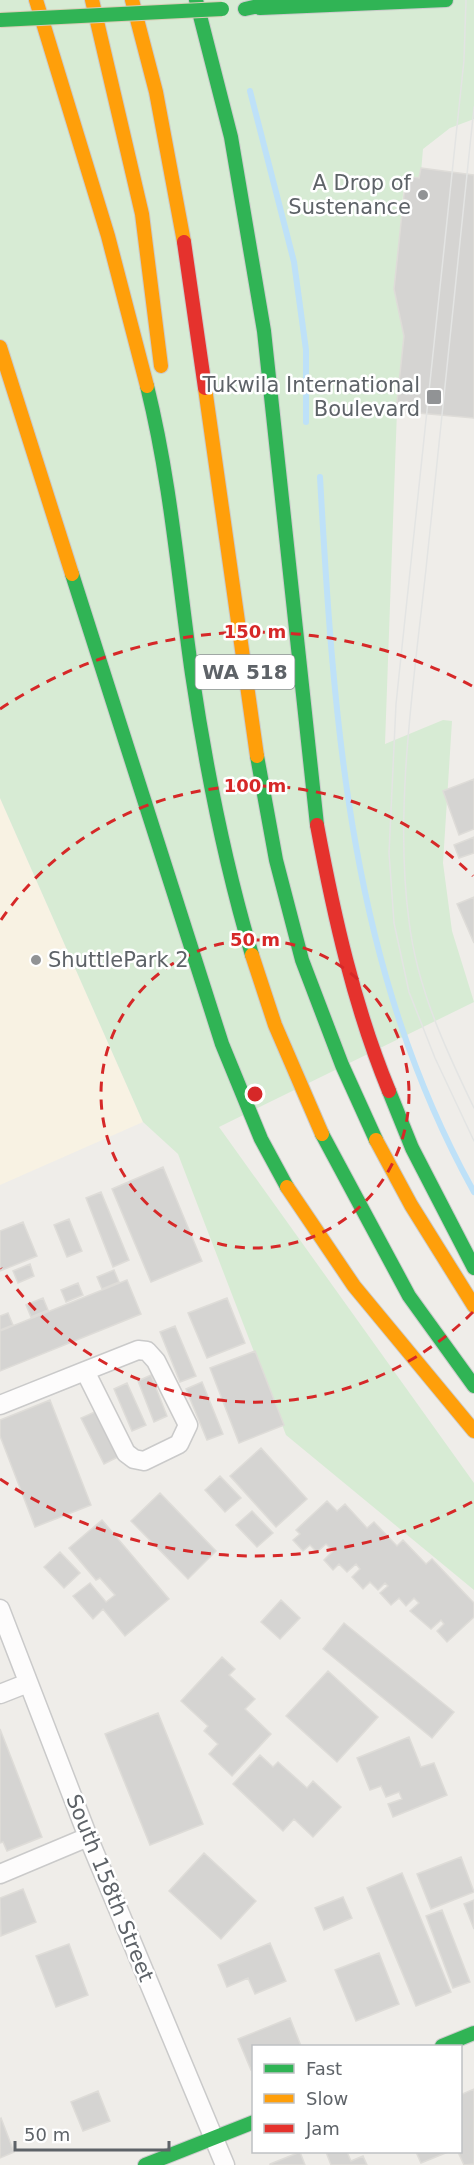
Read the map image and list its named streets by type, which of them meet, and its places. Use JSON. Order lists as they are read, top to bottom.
{
  "streets": {
    "main road": ["WA 518"],
    "street": ["South 158th Street"]
  },
  "places": {
    "other": ["A Drop of Sustenance", "ShuttlePark 2"],
    "transit": ["Tukwila International Boulevard"]
  },
  "legend": ["Fast", "Slow", "Jam"],
  "scale_bar": "50 m",
  "rings": ["150 m", "100 m", "50 m"]
}
